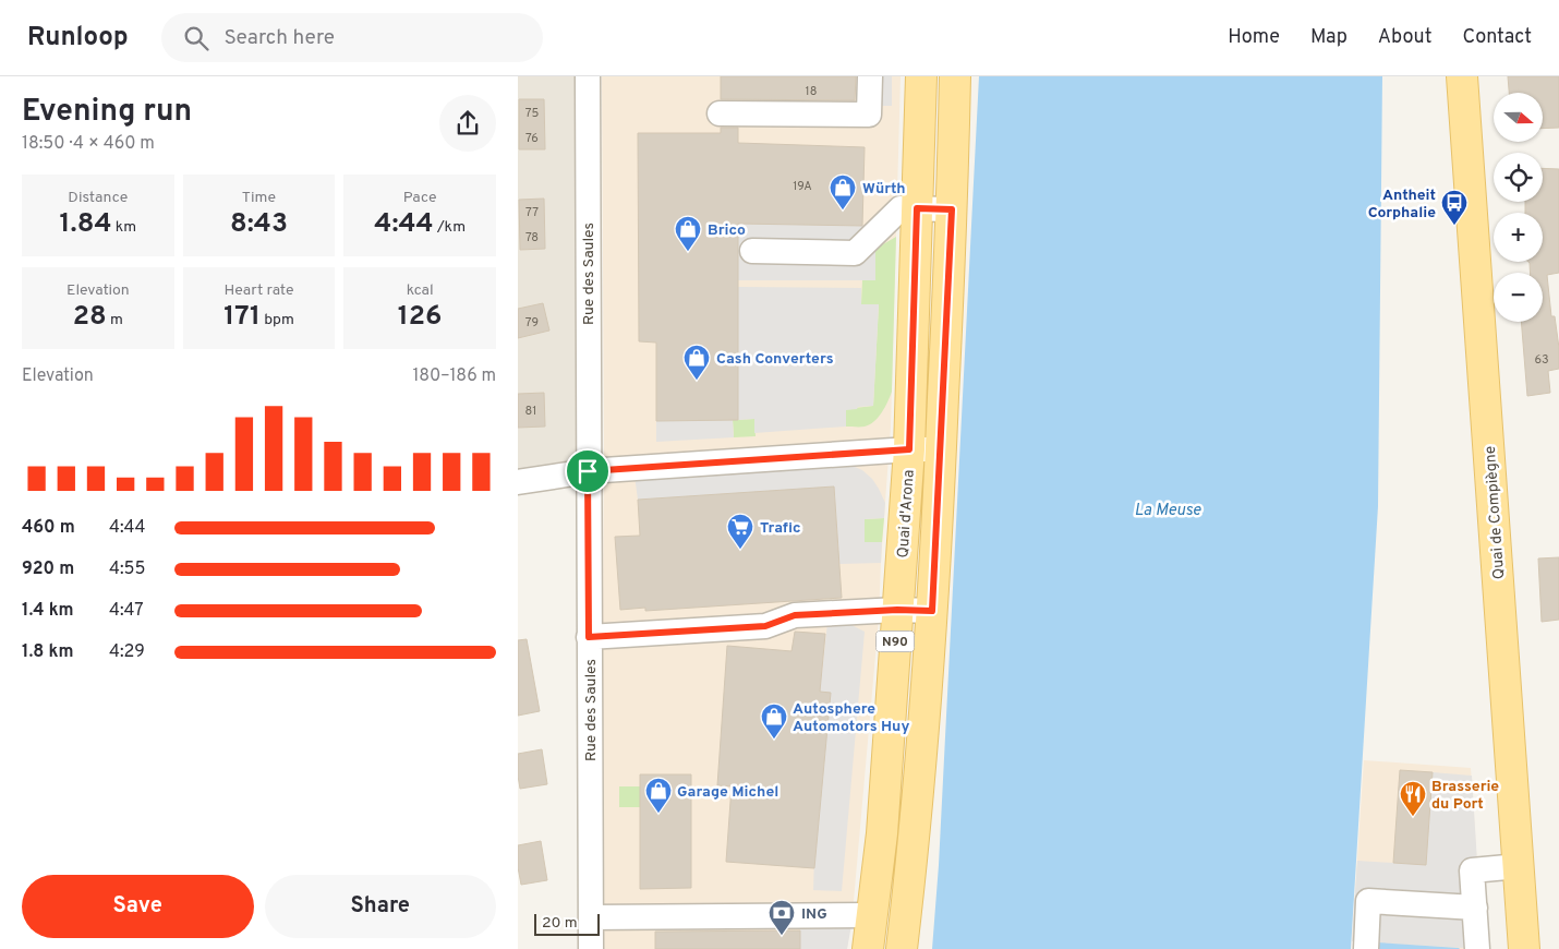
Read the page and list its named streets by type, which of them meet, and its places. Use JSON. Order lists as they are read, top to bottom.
{
  "streets": {
    "main road": ["Quai de Compiègne", "Quai d'Arona", "N90"],
    "street": ["Rue des Saules"]
  },
  "water": ["La Meuse"],
  "places": {
    "shop": [
      "Würth",
      "Brico",
      "Cash Converters",
      "Autosphere Automotors Huy",
      "Garage Michel"
    ],
    "bus stop": ["Antheit Corphalie"],
    "supermarket": ["Trafic"],
    "restaurant": ["Brasserie du Port"],
    "bank": ["ING"]
  },
  "house_numbers": [
    "18",
    "75",
    "76",
    "19A",
    "77",
    "78",
    "79",
    "63",
    "81"
  ],
  "scale_bar": "20 m",
  "north": "right",
  "page": {
    "header": "Runloop",
    "search": "Search here",
    "nav": [
      "Home",
      "Map",
      "About",
      "Contact"
    ],
    "heading": ["Evening run", "18:50 · 4 × 460 m"],
    "map_buttons": ["+", "−"],
    "stats": [
      ["Distance", "1.84 km"],
      ["Time", "8:43"],
      ["Pace", "4:44 /km"],
      ["Elevation", "28 m"],
      ["Heart rate", "171 bpm"],
      ["kcal", "126"]
    ],
    "chart": ["Elevation", "180–186 m"],
    "list": [
      {
        "name": "460 m",
        "note": "4:44"
      },
      {
        "name": "920 m",
        "note": "4:55"
      },
      {
        "name": "1.4 km",
        "note": "4:47"
      },
      {
        "name": "1.8 km",
        "note": "4:29"
      }
    ],
    "buttons": ["Save", "Share"],
    "scale": "20 m"
  }
}
